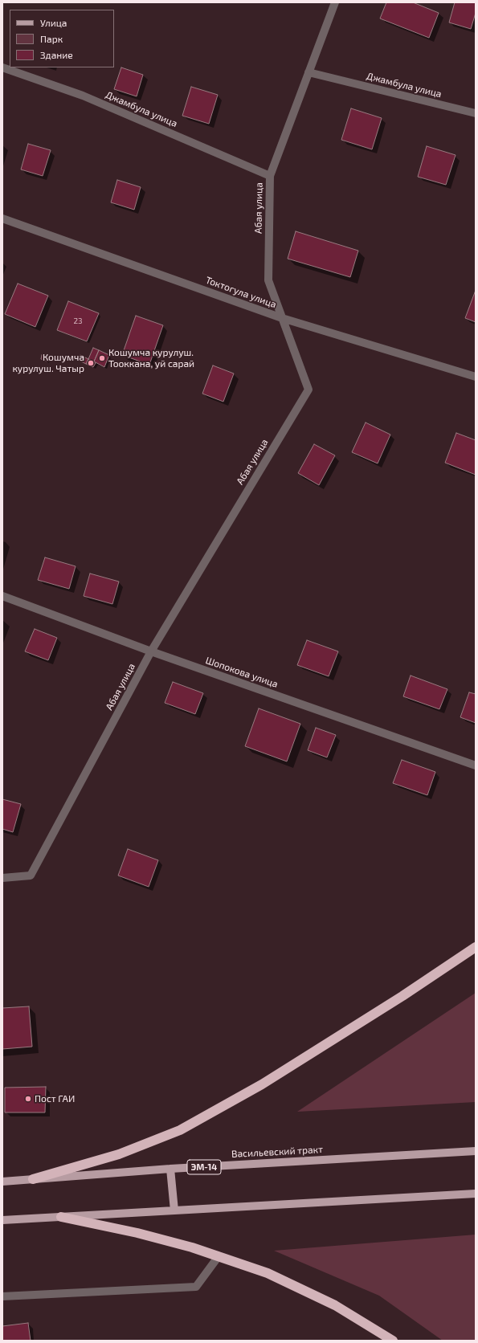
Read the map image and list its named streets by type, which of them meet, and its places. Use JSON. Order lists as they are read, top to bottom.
{
  "streets": {
    "main road": ["Васильевский тракт", "ЭМ-14"],
    "street": [
      "Джамбула улица",
      "Абая улица",
      "Токтогула улица",
      "Шопокова улица"
    ]
  },
  "crossings": [
    ["Джамбула улица", "Абая улица"],
    ["Абая улица", "Токтогула улица"],
    ["Абая улица", "Шопокова улица"]
  ],
  "places": ["Кошумча курулуш. Тооккана, уй сарай", "Кошумча курулуш. Чатыр", "Пост ГАИ"],
  "house_numbers": ["23"],
  "legend": ["Улица", "Парк", "Здание"]
}
